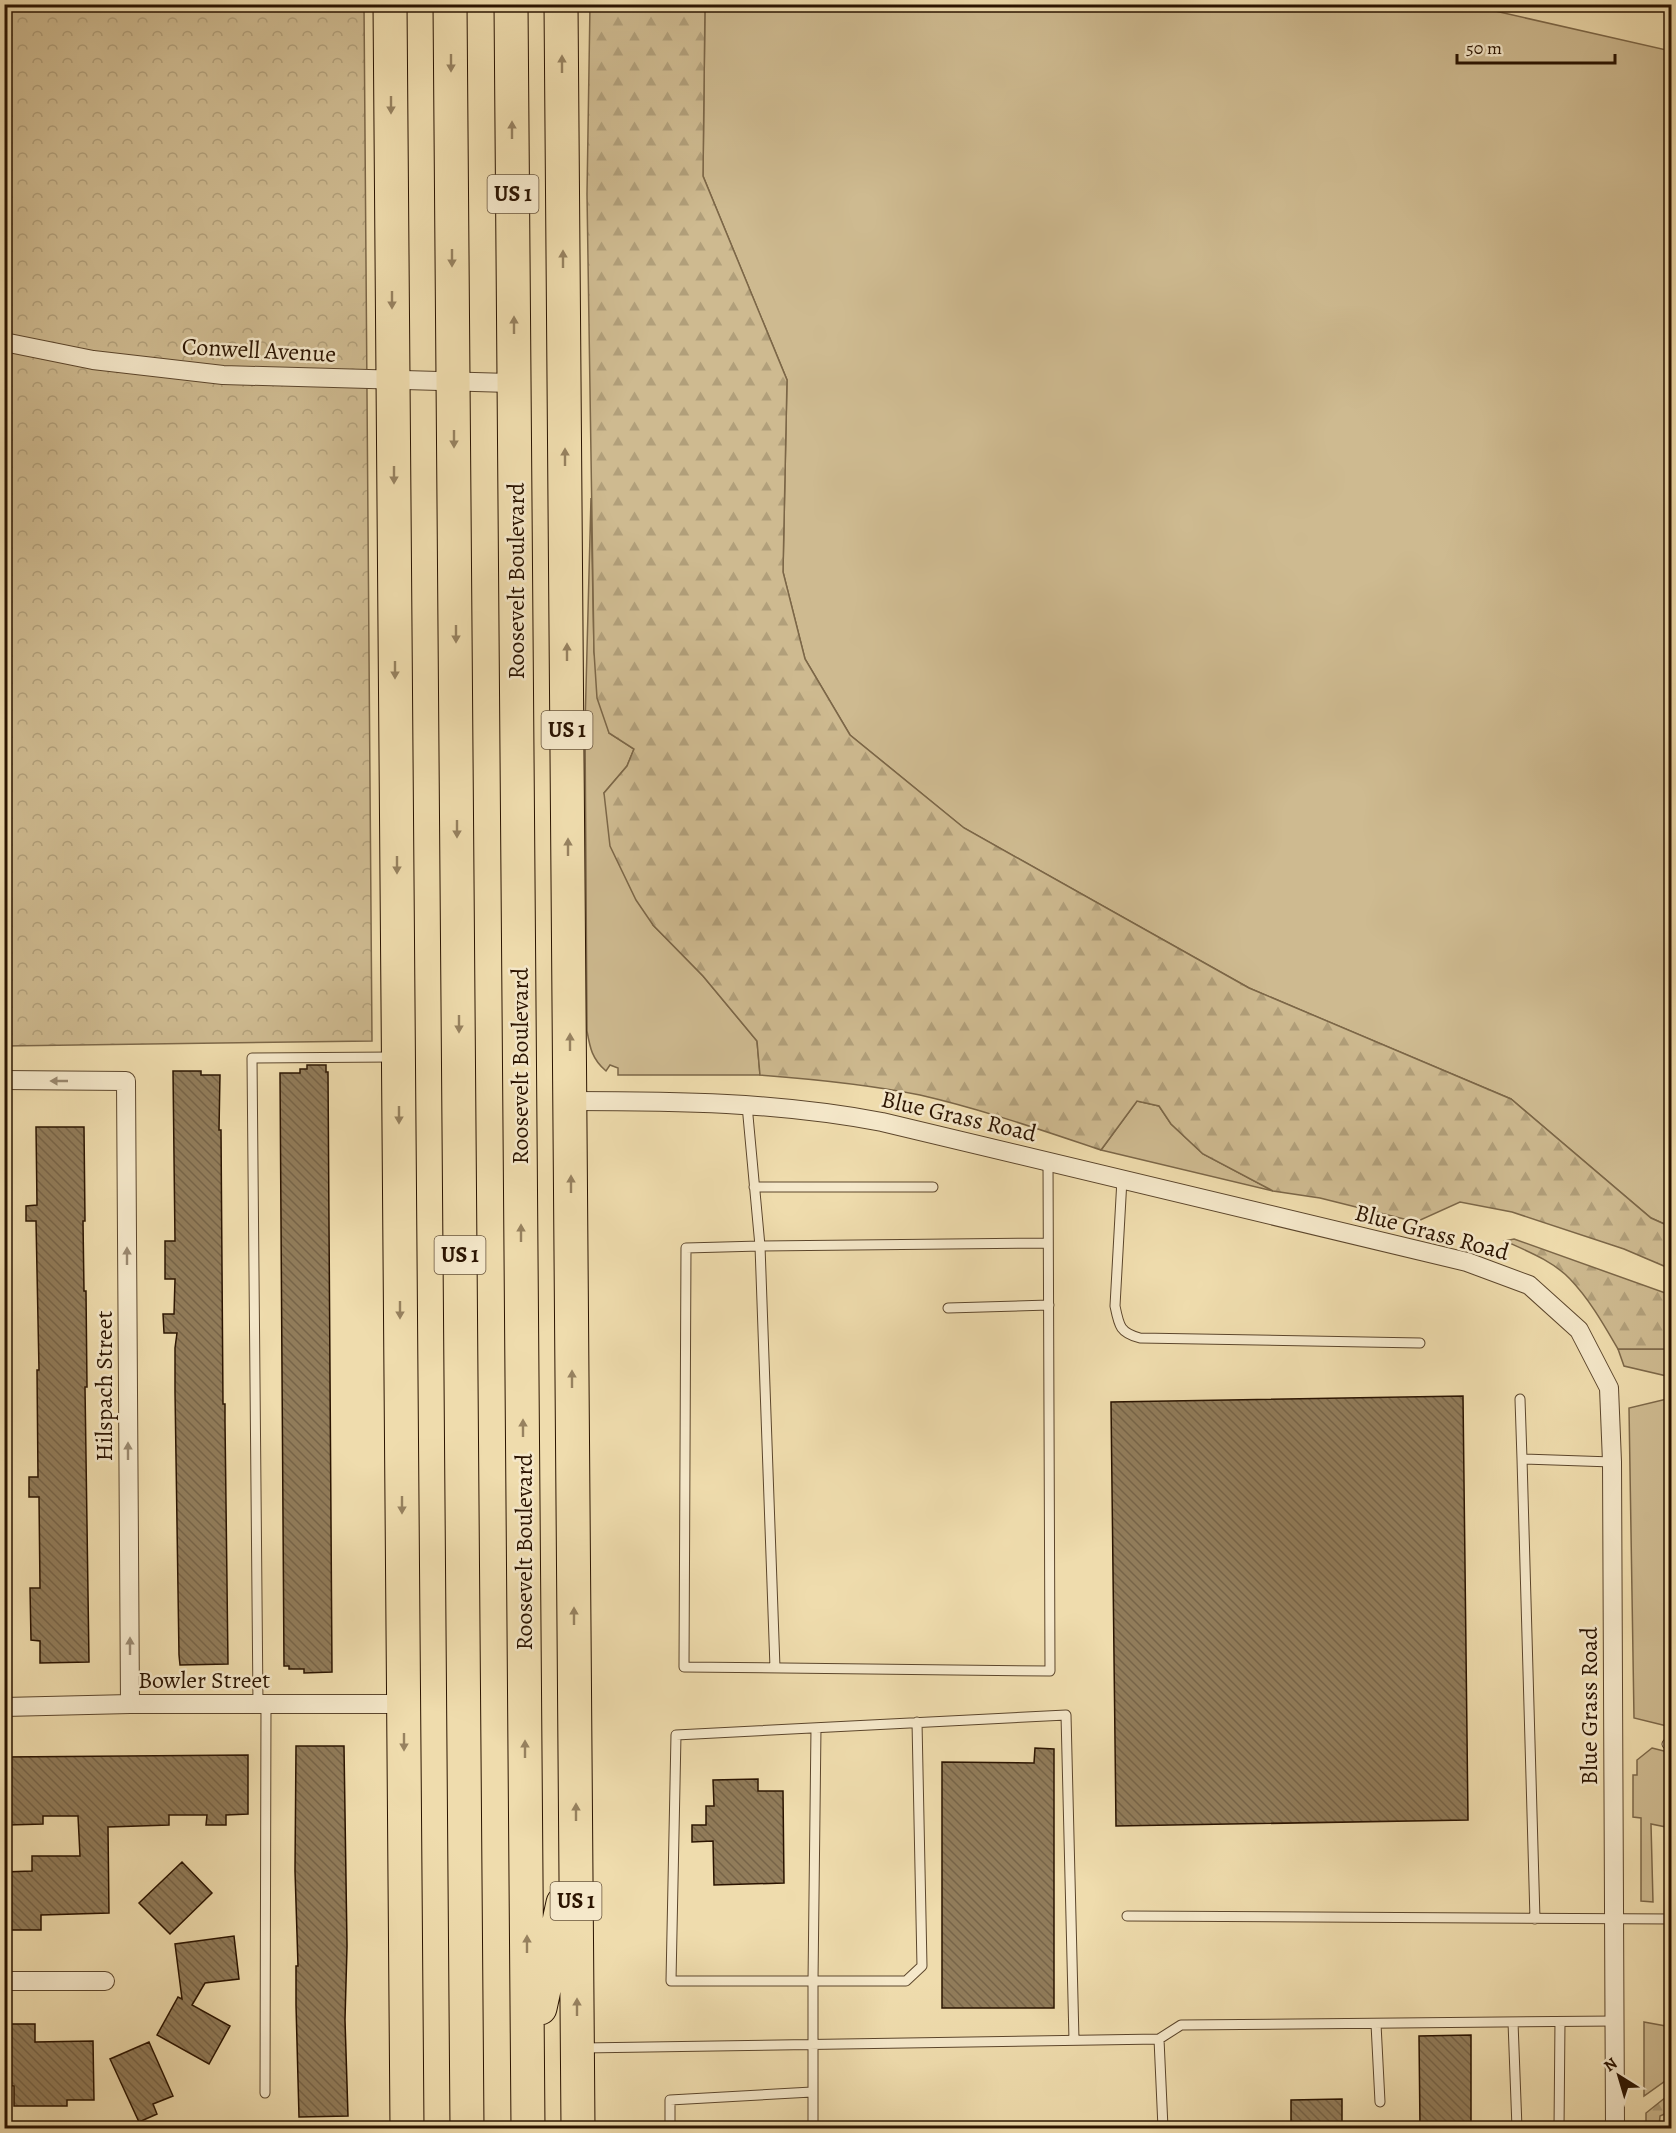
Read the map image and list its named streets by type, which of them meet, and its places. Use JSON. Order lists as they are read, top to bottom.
{
  "streets": {
    "highway": ["US 1", "Roosevelt Boulevard"],
    "street": [
      "Conwell Avenue",
      "Blue Grass Road",
      "Hilspach Street",
      "Bowler Street"
    ]
  },
  "crossings": [
    ["US 1", "Conwell Avenue"],
    ["US 1", "Bowler Street"],
    ["Conwell Avenue", "Roosevelt Boulevard"],
    ["Roosevelt Boulevard", "Blue Grass Road"],
    ["Hilspach Street", "Bowler Street"]
  ],
  "one_way": ["Hilspach Street"],
  "scale_bar": "50 m",
  "north": "top left"
}
